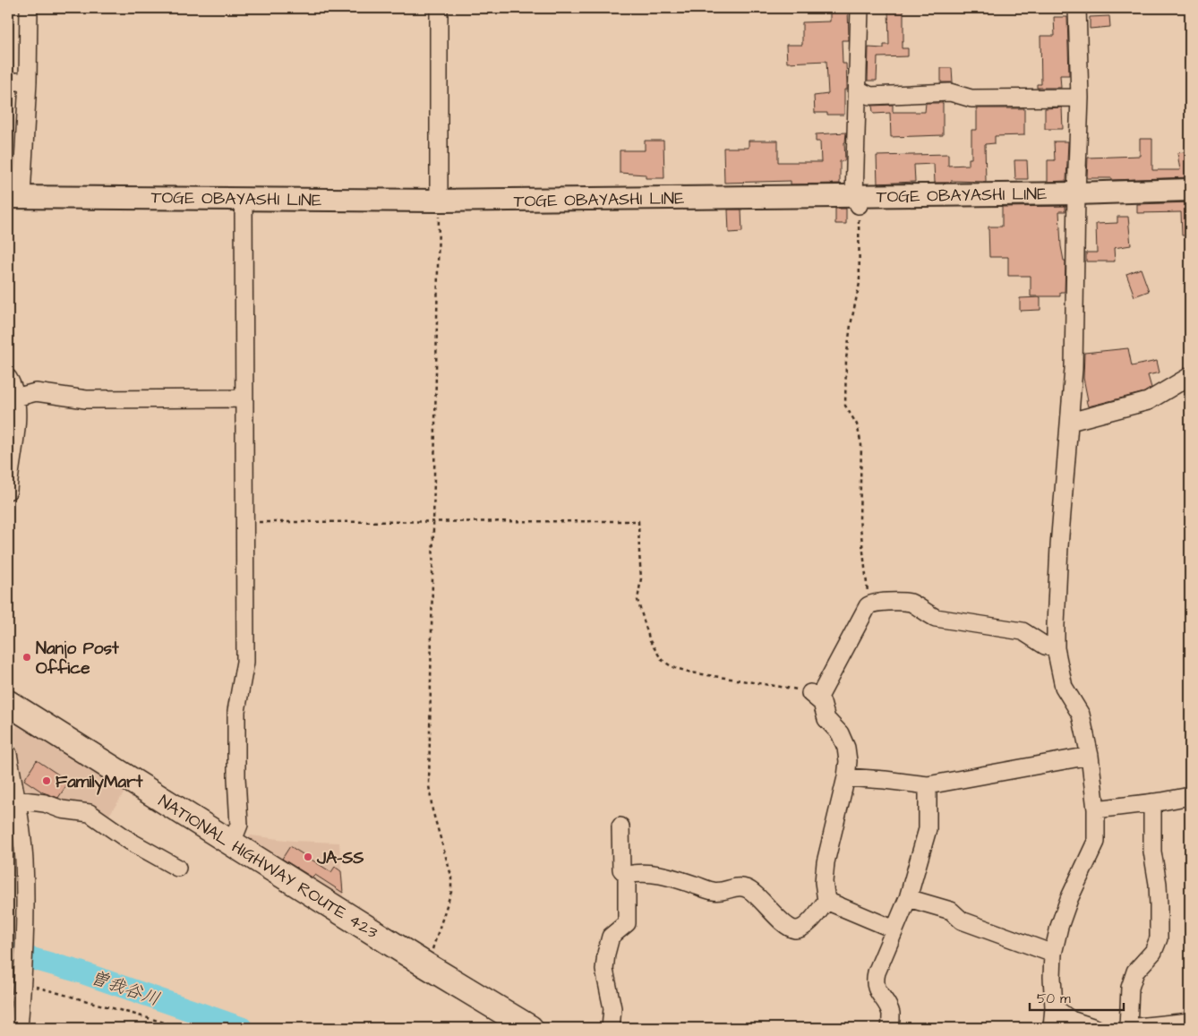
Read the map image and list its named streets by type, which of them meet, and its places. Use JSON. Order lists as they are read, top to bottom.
{
  "streets": {
    "highway": ["NATIONAL HIGHWAY ROUTE 423"],
    "main road": ["TOGE OBAYASHI LINE"]
  },
  "water": ["曽我谷川"],
  "places": ["Nanjo Post Office", "FamilyMart", "JA-SS"],
  "scale_bar": "50 m"
}
